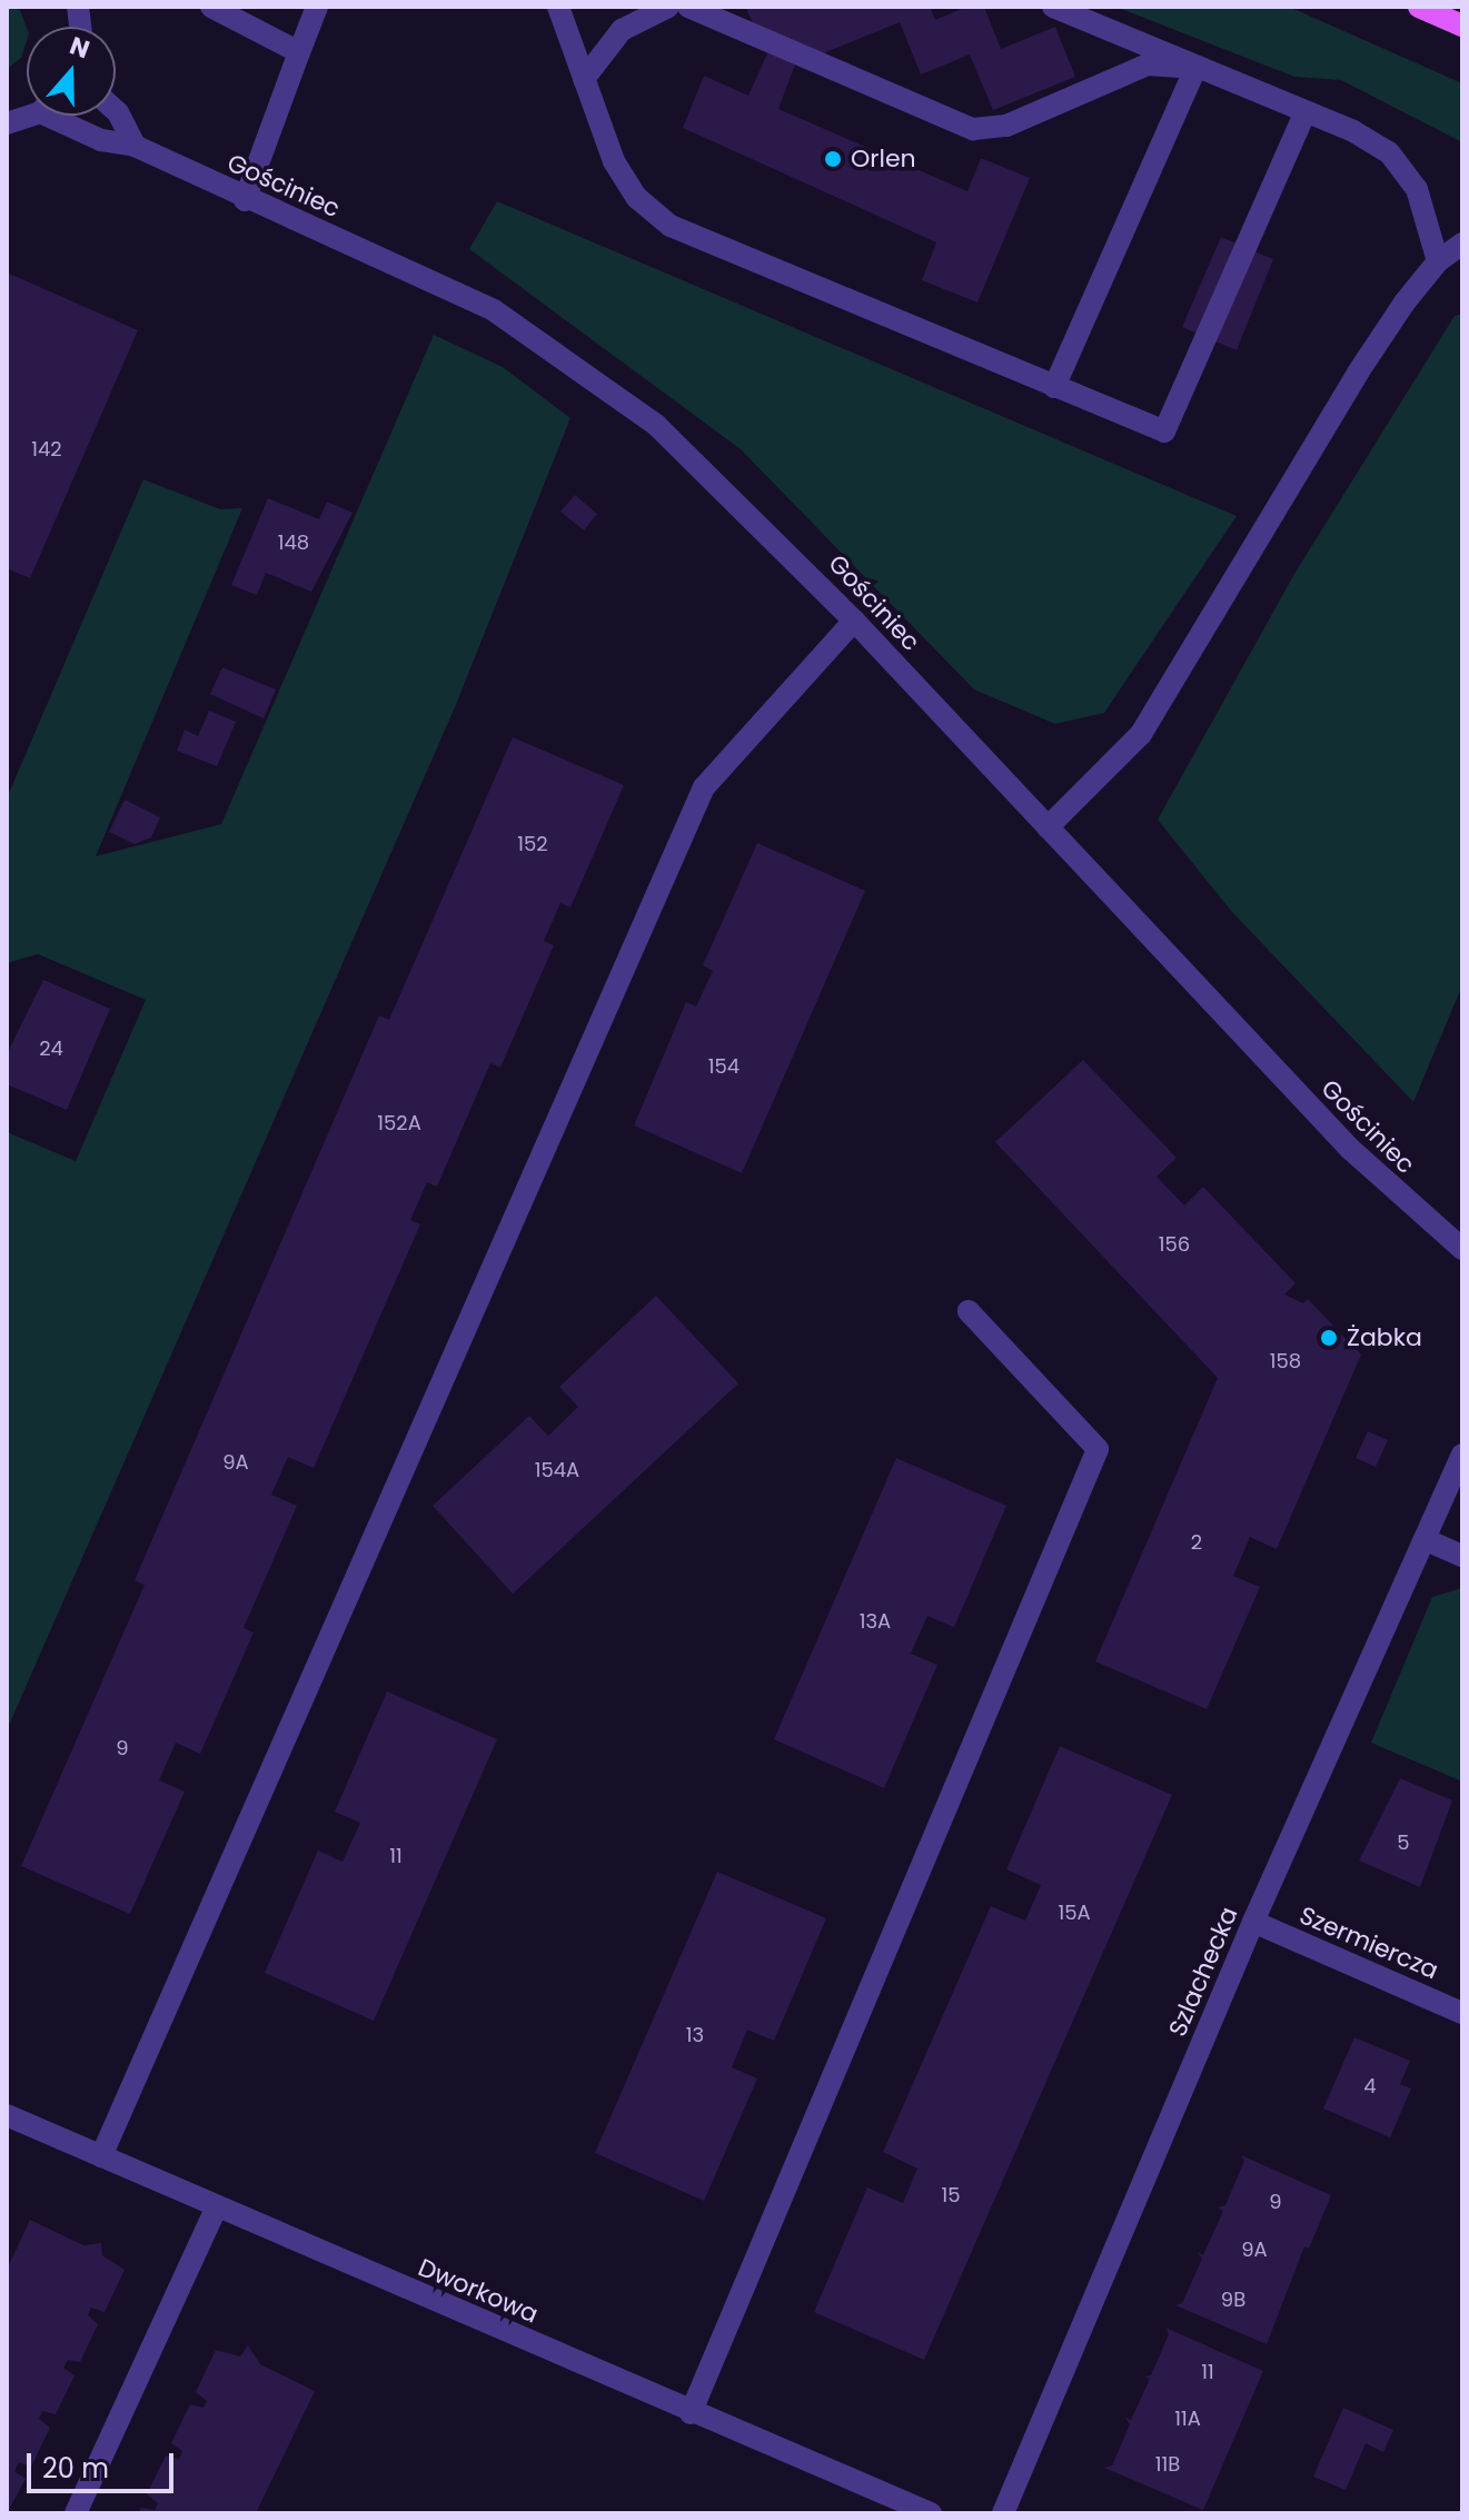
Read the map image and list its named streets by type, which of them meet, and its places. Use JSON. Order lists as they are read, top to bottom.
{
  "streets": {
    "street": [
      "Gościniec",
      "Szermiercza",
      "Szlachecka",
      "Dworkowa"
    ]
  },
  "crossings": [
    ["Szermiercza", "Szlachecka"]
  ],
  "places": ["Orlen", "Żabka"],
  "house_numbers": [
    "142",
    "148",
    "152",
    "24",
    "154",
    "152A",
    "156",
    "158",
    "9A",
    "154A",
    "2",
    "13A",
    "9",
    "5",
    "11",
    "15A",
    "13",
    "4",
    "15",
    "9",
    "9A",
    "9B",
    "11",
    "11A",
    "11B"
  ],
  "scale_bar": "20 m",
  "north": "top"
}
